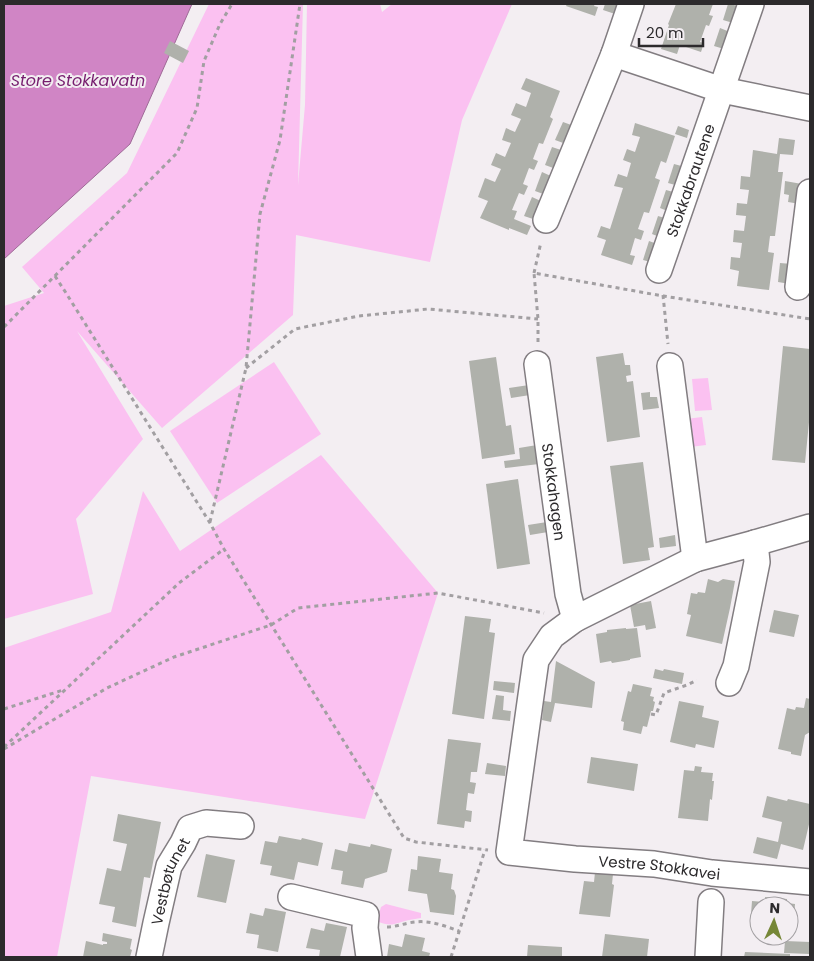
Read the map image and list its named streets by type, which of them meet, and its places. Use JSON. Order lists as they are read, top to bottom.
{
  "streets": {
    "street": [
      "Stokkabrautene",
      "Stokkahagen",
      "Vestre Stokkavei",
      "Vestbøtunet"
    ]
  },
  "water": ["Store Stokkavatn"],
  "scale_bar": "20 m",
  "north": "top"
}
